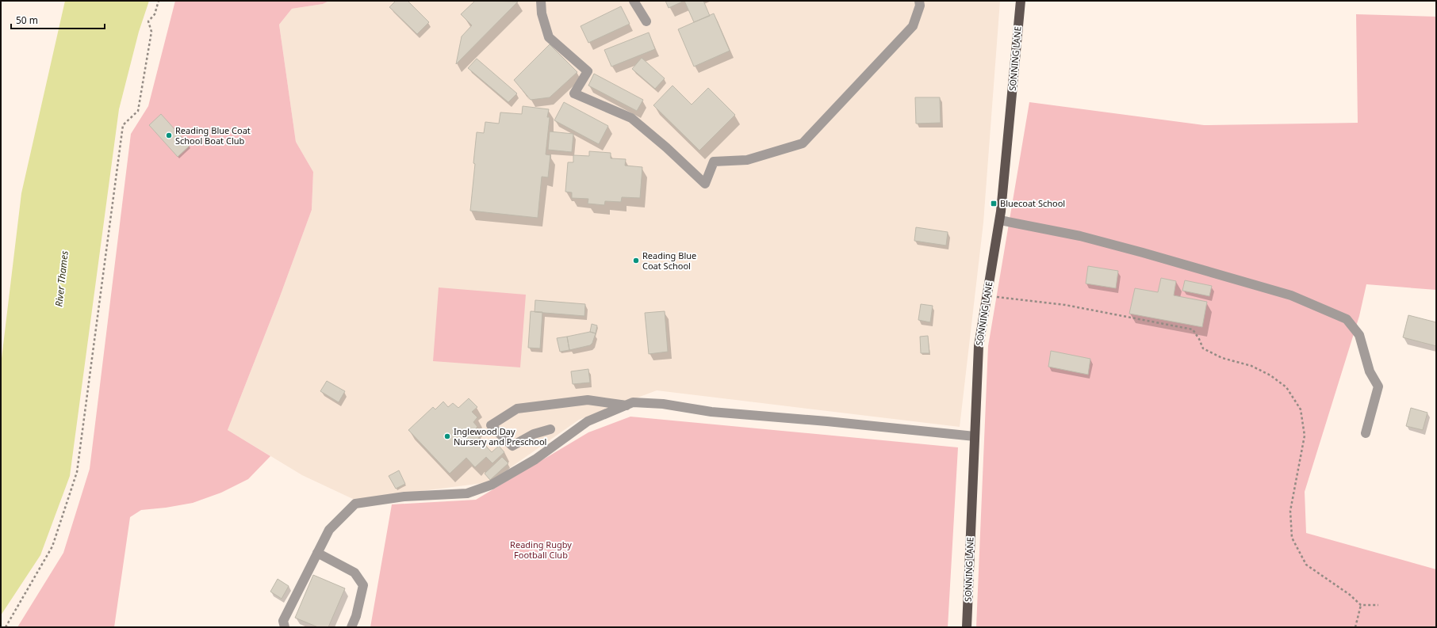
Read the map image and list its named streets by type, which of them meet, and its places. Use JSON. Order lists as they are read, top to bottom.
{
  "streets": {
    "main road": ["SONNING LANE"]
  },
  "water": ["River Thames"],
  "parks": ["Reading Rugby Football Club"],
  "places": {
    "other": ["Reading Blue Coat School Boat Club", "Reading Blue Coat School", "Inglewood Day Nursery and Preschool"],
    "transit": ["Bluecoat School"]
  },
  "scale_bar": "50 m"
}
